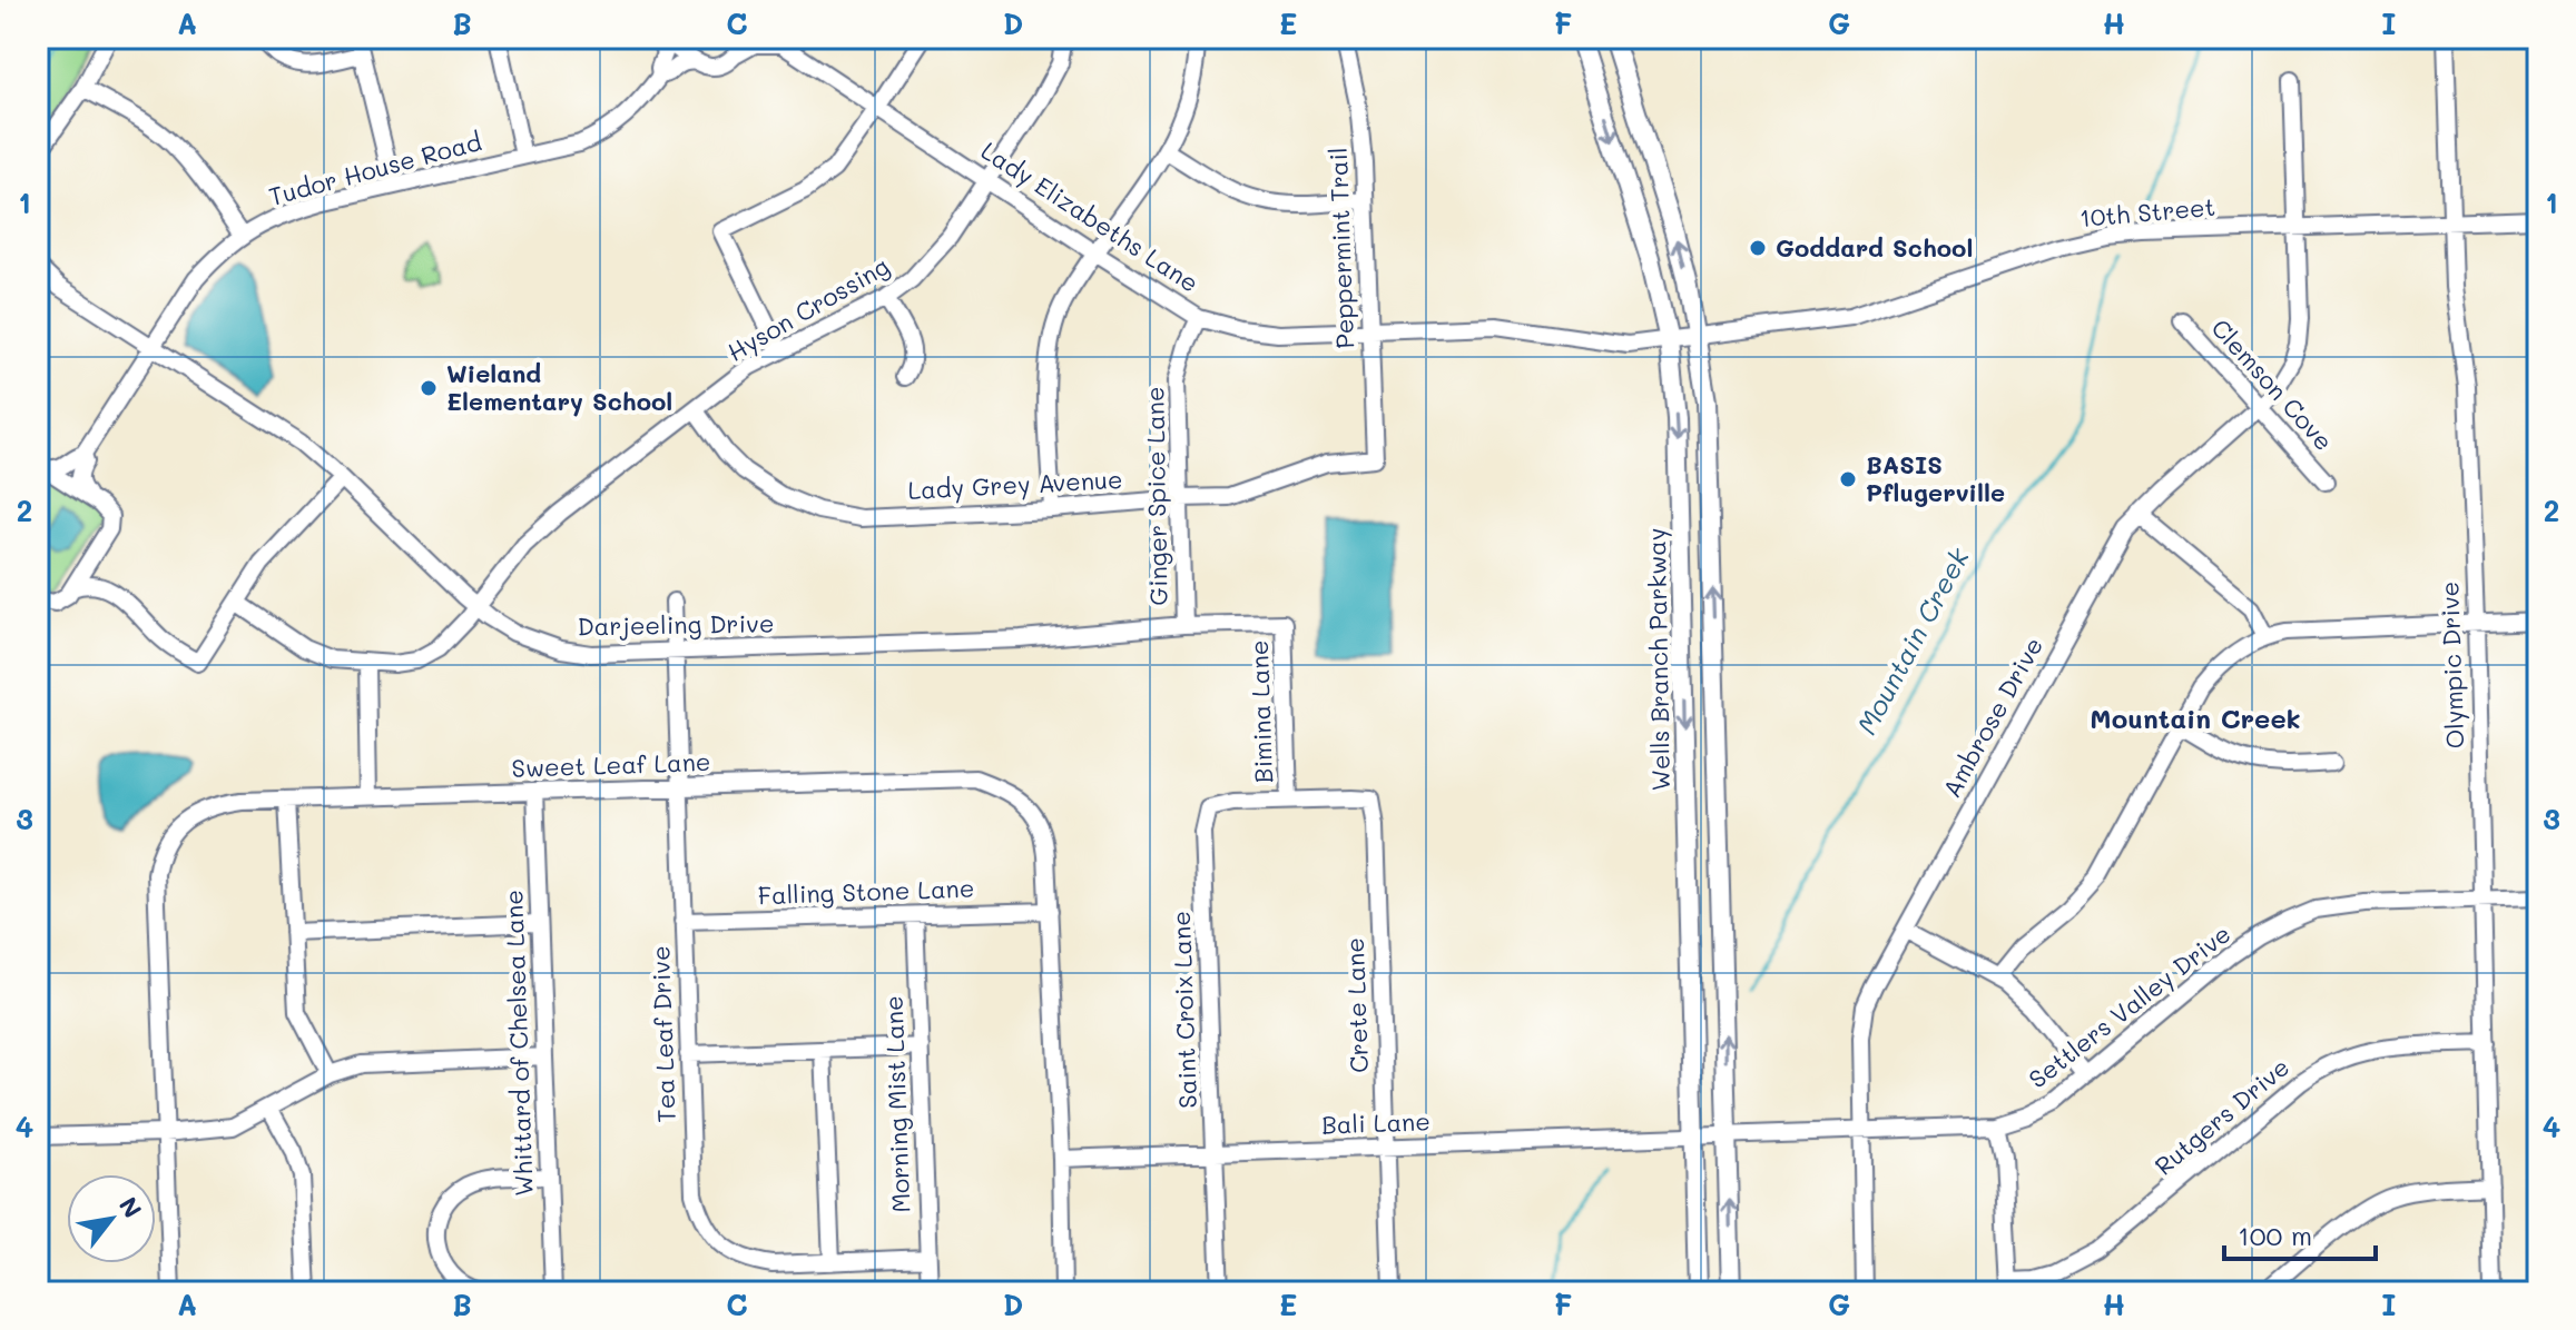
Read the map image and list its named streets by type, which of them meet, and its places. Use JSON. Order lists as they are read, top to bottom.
{
  "streets": {
    "main road": ["Wells Branch Parkway"],
    "street": [
      "Tudor House Road",
      "10th Street",
      "Lady Elizabeths Lane",
      "Peppermint Trail",
      "Hyson Crossing",
      "Clemson Cove",
      "Lady Grey Avenue",
      "Ginger Spice Lane",
      "Darjeeling Drive",
      "Olympic Drive",
      "Bimina Lane",
      "Ambrose Drive",
      "Sweet Leaf Lane",
      "Falling Stone Lane",
      "Crete Lane",
      "Settlers Valley Drive",
      "Saint Croix Lane",
      "Tea Leaf Drive",
      "Whittard of Chelsea Lane",
      "Morning Mist Lane",
      "Rutgers Drive",
      "Bali Lane"
    ]
  },
  "crossings": [
    ["Tudor House Road", "Darjeeling Drive"],
    ["10th Street", "Lady Elizabeths Lane"],
    ["10th Street", "Wells Branch Parkway"],
    ["10th Street", "Olympic Drive"],
    ["10th Street", "Ambrose Drive"],
    ["Lady Elizabeths Lane", "Peppermint Trail"],
    ["Lady Elizabeths Lane", "Hyson Crossing"],
    ["Lady Elizabeths Lane", "Ginger Spice Lane"],
    ["Lady Elizabeths Lane", "Wells Branch Parkway"],
    ["Peppermint Trail", "Lady Grey Avenue"],
    ["Hyson Crossing", "Lady Grey Avenue"],
    ["Hyson Crossing", "Darjeeling Drive"],
    ["Clemson Cove", "Ambrose Drive"],
    ["Lady Grey Avenue", "Ginger Spice Lane"],
    ["Ginger Spice Lane", "Darjeeling Drive"],
    ["Darjeeling Drive", "Bimina Lane"],
    ["Darjeeling Drive", "Tea Leaf Drive"],
    ["Wells Branch Parkway", "Settlers Valley Drive"],
    ["Wells Branch Parkway", "Bali Lane"],
    ["Olympic Drive", "Settlers Valley Drive"],
    ["Olympic Drive", "Rutgers Drive"],
    ["Bimina Lane", "Crete Lane"],
    ["Bimina Lane", "Saint Croix Lane"],
    ["Ambrose Drive", "Settlers Valley Drive"],
    ["Sweet Leaf Lane", "Falling Stone Lane"],
    ["Sweet Leaf Lane", "Tea Leaf Drive"],
    ["Sweet Leaf Lane", "Whittard of Chelsea Lane"],
    ["Sweet Leaf Lane", "Bali Lane"],
    ["Falling Stone Lane", "Tea Leaf Drive"],
    ["Falling Stone Lane", "Morning Mist Lane"],
    ["Crete Lane", "Saint Croix Lane"],
    ["Crete Lane", "Bali Lane"],
    ["Settlers Valley Drive", "Bali Lane"],
    ["Saint Croix Lane", "Bali Lane"],
    ["Tea Leaf Drive", "Morning Mist Lane"]
  ],
  "districts": ["Mountain Creek"],
  "water": ["Mountain Creek"],
  "places": ["Goddard School", "Wieland Elementary School", "BASIS Pflugerville"],
  "scale_bar": "100 m",
  "north": "top right",
  "grid": {
    "columns": [
      "A",
      "B",
      "C",
      "D",
      "E",
      "F",
      "G",
      "H",
      "I"
    ],
    "rows": [
      "1",
      "2",
      "3",
      "4"
    ]
  }
}
